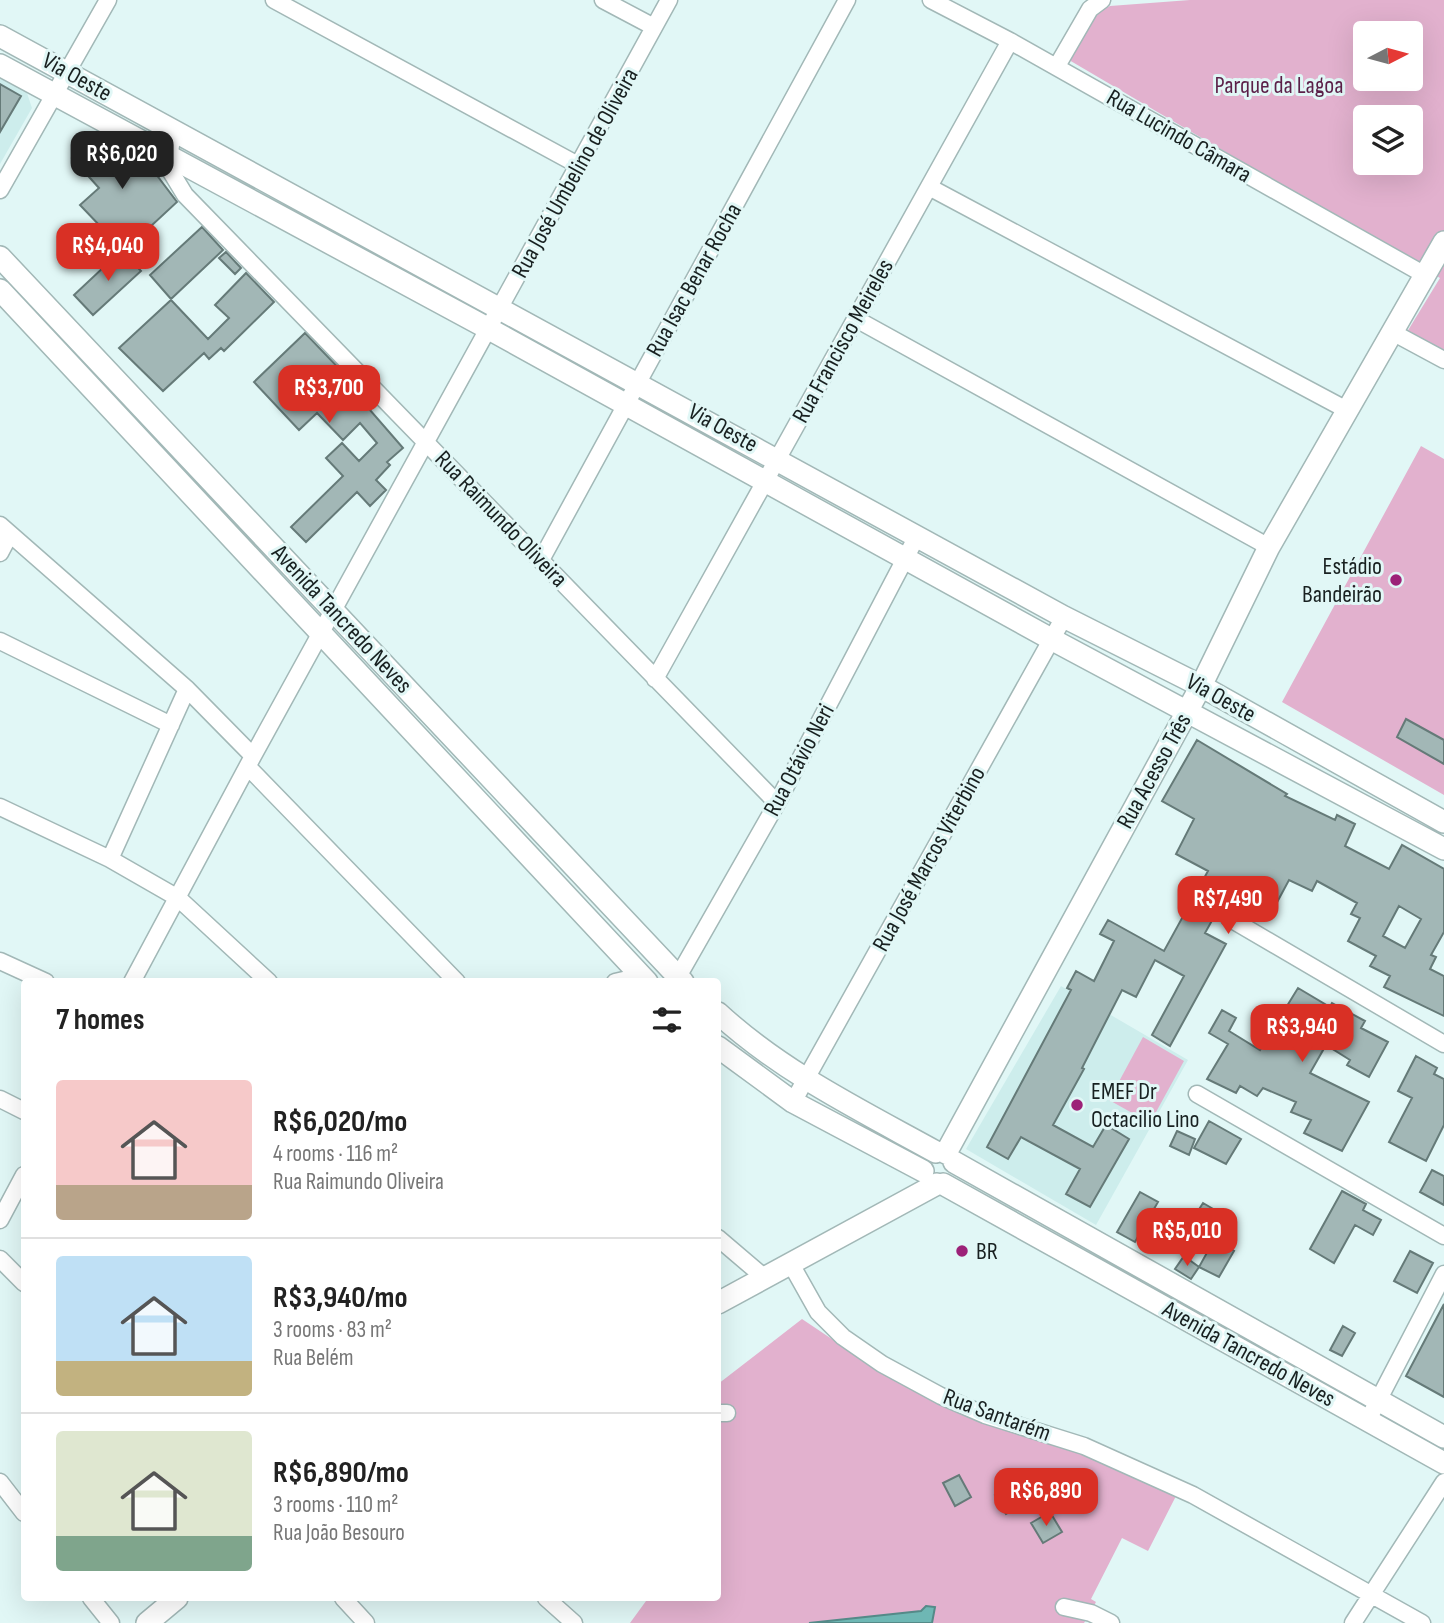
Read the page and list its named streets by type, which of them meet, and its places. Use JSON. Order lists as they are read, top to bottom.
{
  "streets": {
    "street": [
      "Via Oeste",
      "Rua Lucindo Câmara",
      "Rua José Umbelino de Oliveira",
      "Rua Isac Benar Rocha",
      "Rua Francisco Meireles",
      "Rua Raimundo Oliveira",
      "Avenida Tancredo Neves",
      "Rua Otávio Neri",
      "Rua Acesso Três",
      "Rua José Marcos Viterbino",
      "Rua Santarém"
    ]
  },
  "crossings": [
    ["Via Oeste", "Rua José Umbelino de Oliveira"],
    ["Via Oeste", "Rua Isac Benar Rocha"],
    ["Via Oeste", "Rua Francisco Meireles"],
    ["Via Oeste", "Rua Raimundo Oliveira"],
    ["Via Oeste", "Rua Otávio Neri"],
    ["Via Oeste", "Rua Acesso Três"],
    ["Via Oeste", "Rua José Marcos Viterbino"],
    ["Rua Lucindo Câmara", "Rua Francisco Meireles"],
    ["Rua Lucindo Câmara", "Rua Acesso Três"],
    ["Rua José Umbelino de Oliveira", "Rua Raimundo Oliveira"],
    ["Rua José Umbelino de Oliveira", "Avenida Tancredo Neves"],
    ["Rua Isac Benar Rocha", "Rua Raimundo Oliveira"],
    ["Rua Francisco Meireles", "Rua Raimundo Oliveira"],
    ["Rua Raimundo Oliveira", "Rua Otávio Neri"],
    ["Avenida Tancredo Neves", "Rua Acesso Três"],
    ["Avenida Tancredo Neves", "Rua José Marcos Viterbino"]
  ],
  "parks": ["Parque da Lagoa"],
  "places": ["Estádio Bandeirão", "EMEF Dr Octacilio Lino", "BR"],
  "north": "right",
  "page": {
    "price": [
      "R$6,020",
      "R$4,040",
      "R$3,700",
      "R$7,490",
      "R$3,940",
      "R$5,010",
      "R$6,890"
    ],
    "heading": "7 homes",
    "list": [
      {
        "name": "R$6,020/mo",
        "note": "4 rooms · 116 m² · Rua Raimundo Oliveira"
      },
      {
        "name": "R$3,940/mo",
        "note": "3 rooms · 83 m² · Rua Belém"
      },
      {
        "name": "R$6,890/mo",
        "note": "3 rooms · 110 m² · Rua João Besouro"
      }
    ]
  }
}
